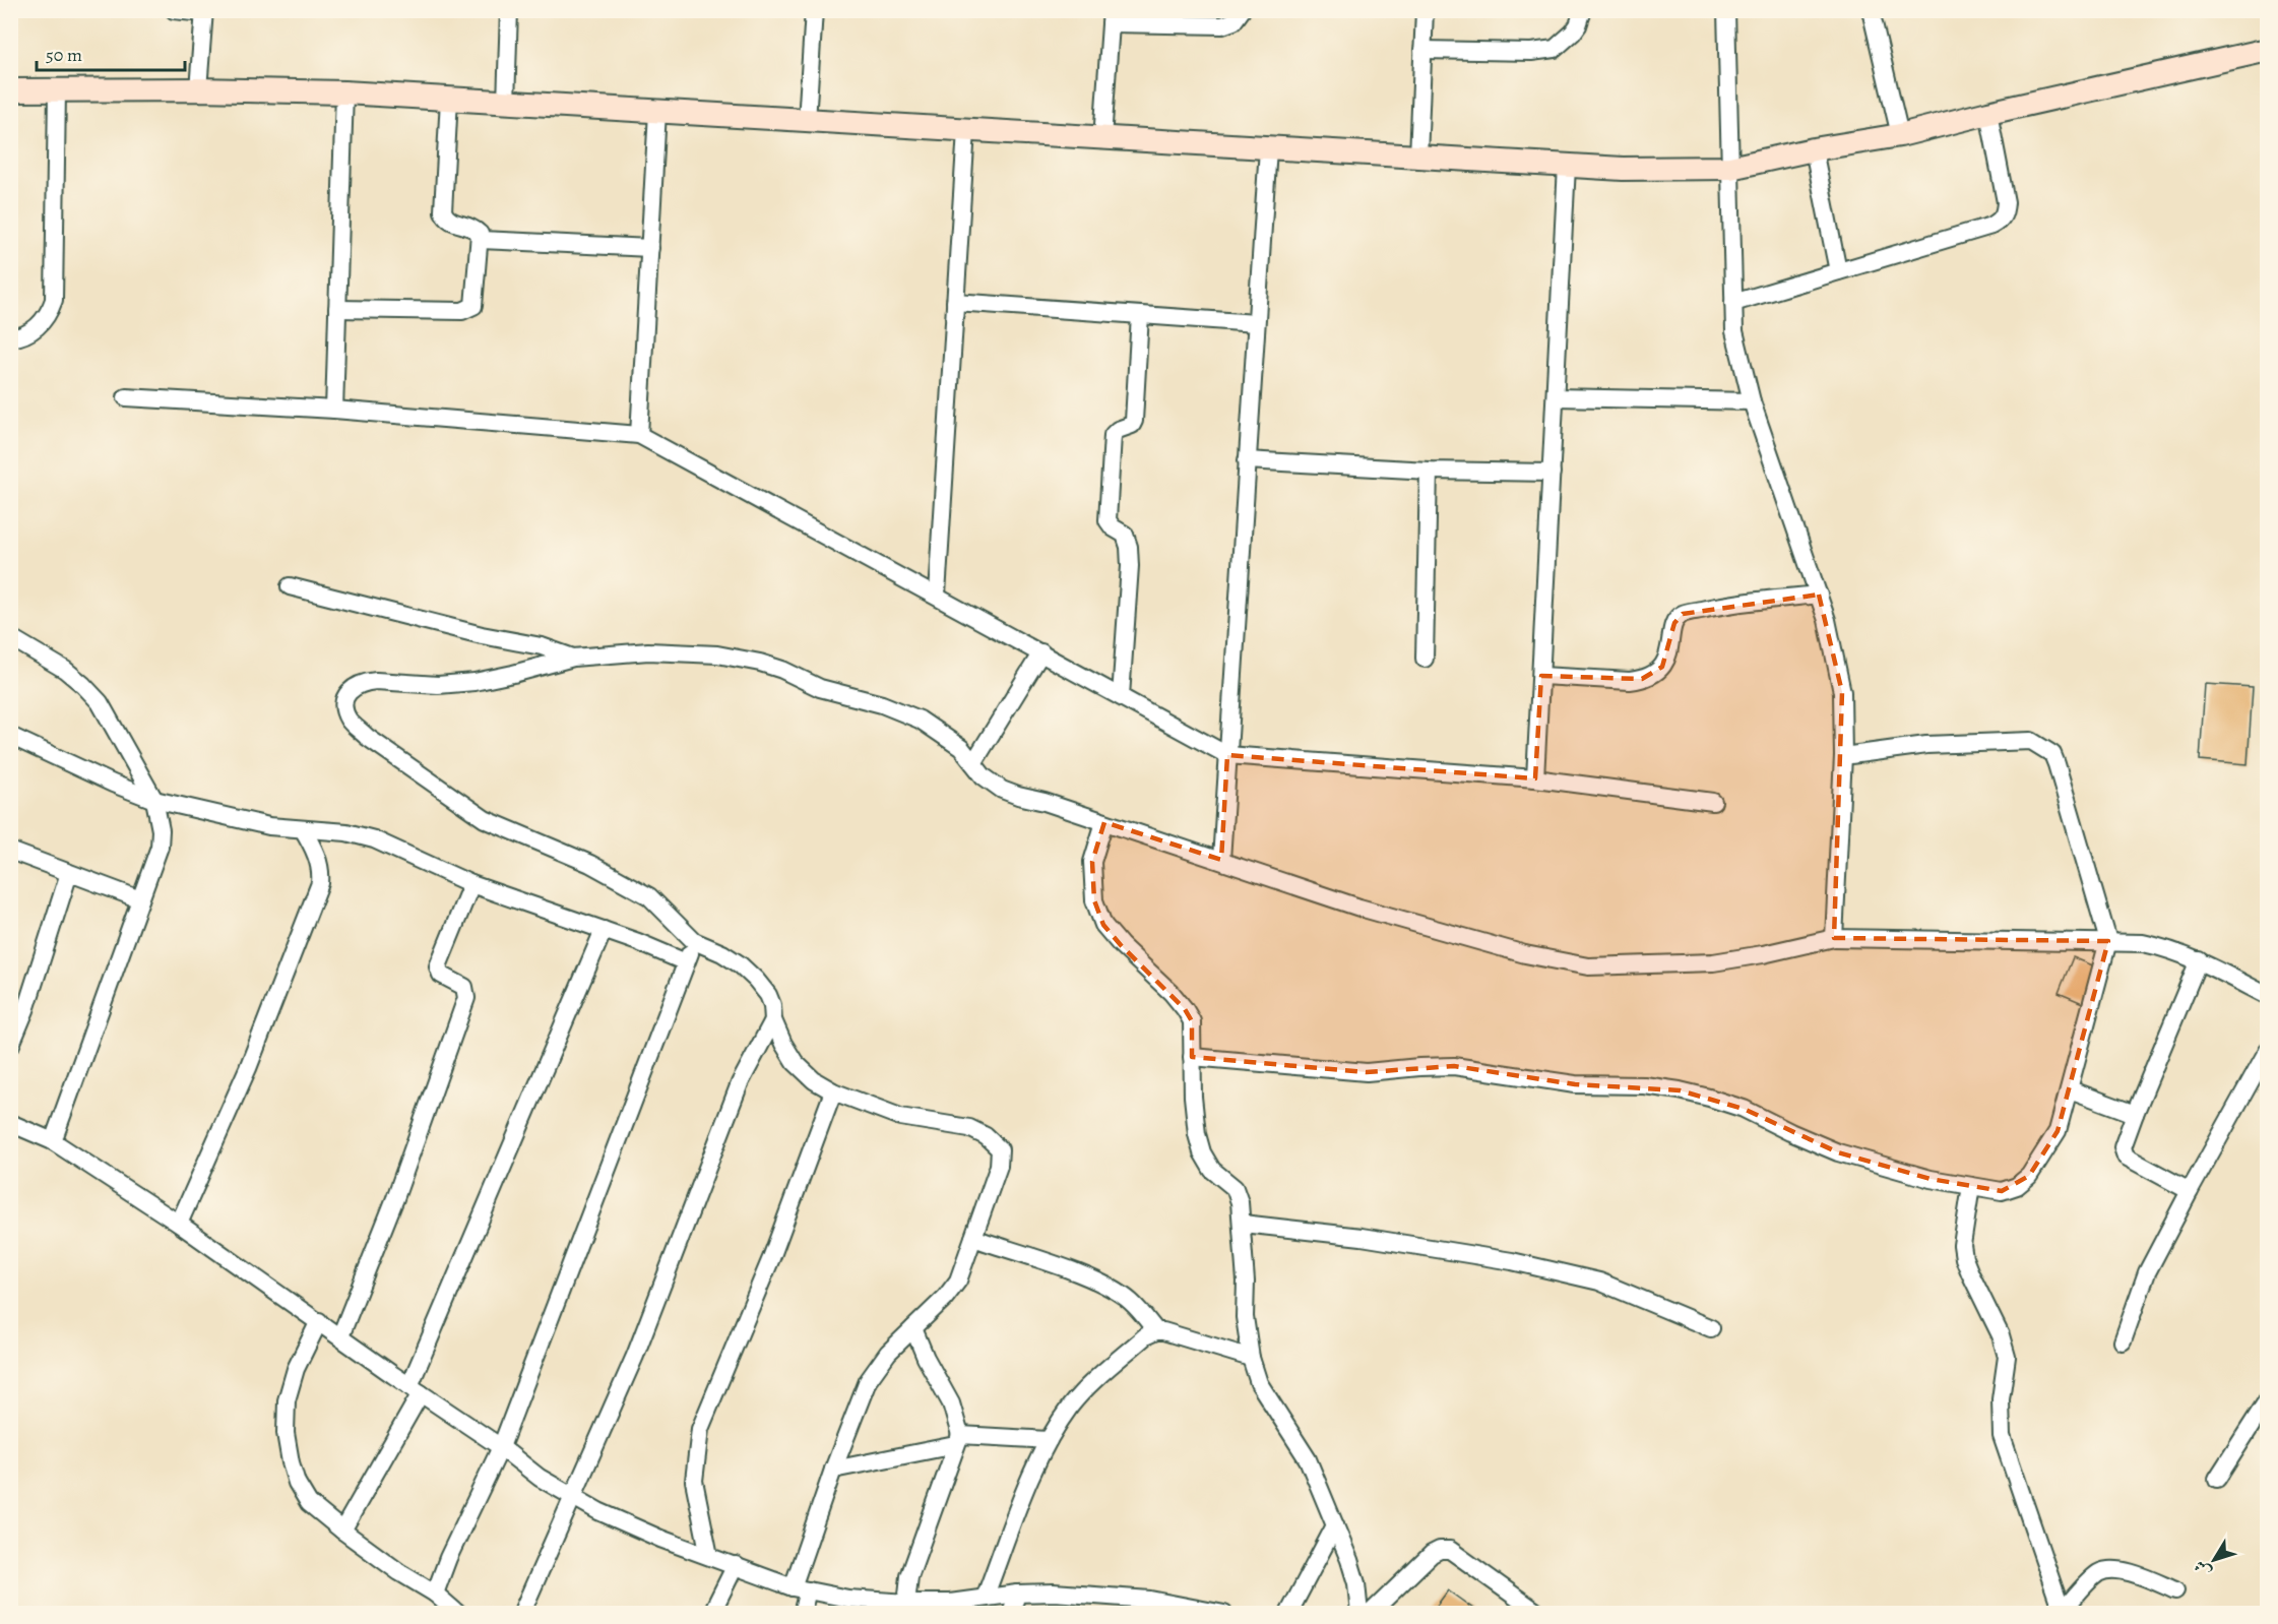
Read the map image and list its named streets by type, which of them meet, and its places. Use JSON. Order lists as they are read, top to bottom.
{
  "scale_bar": "50 m",
  "north": "bottom left"
}
